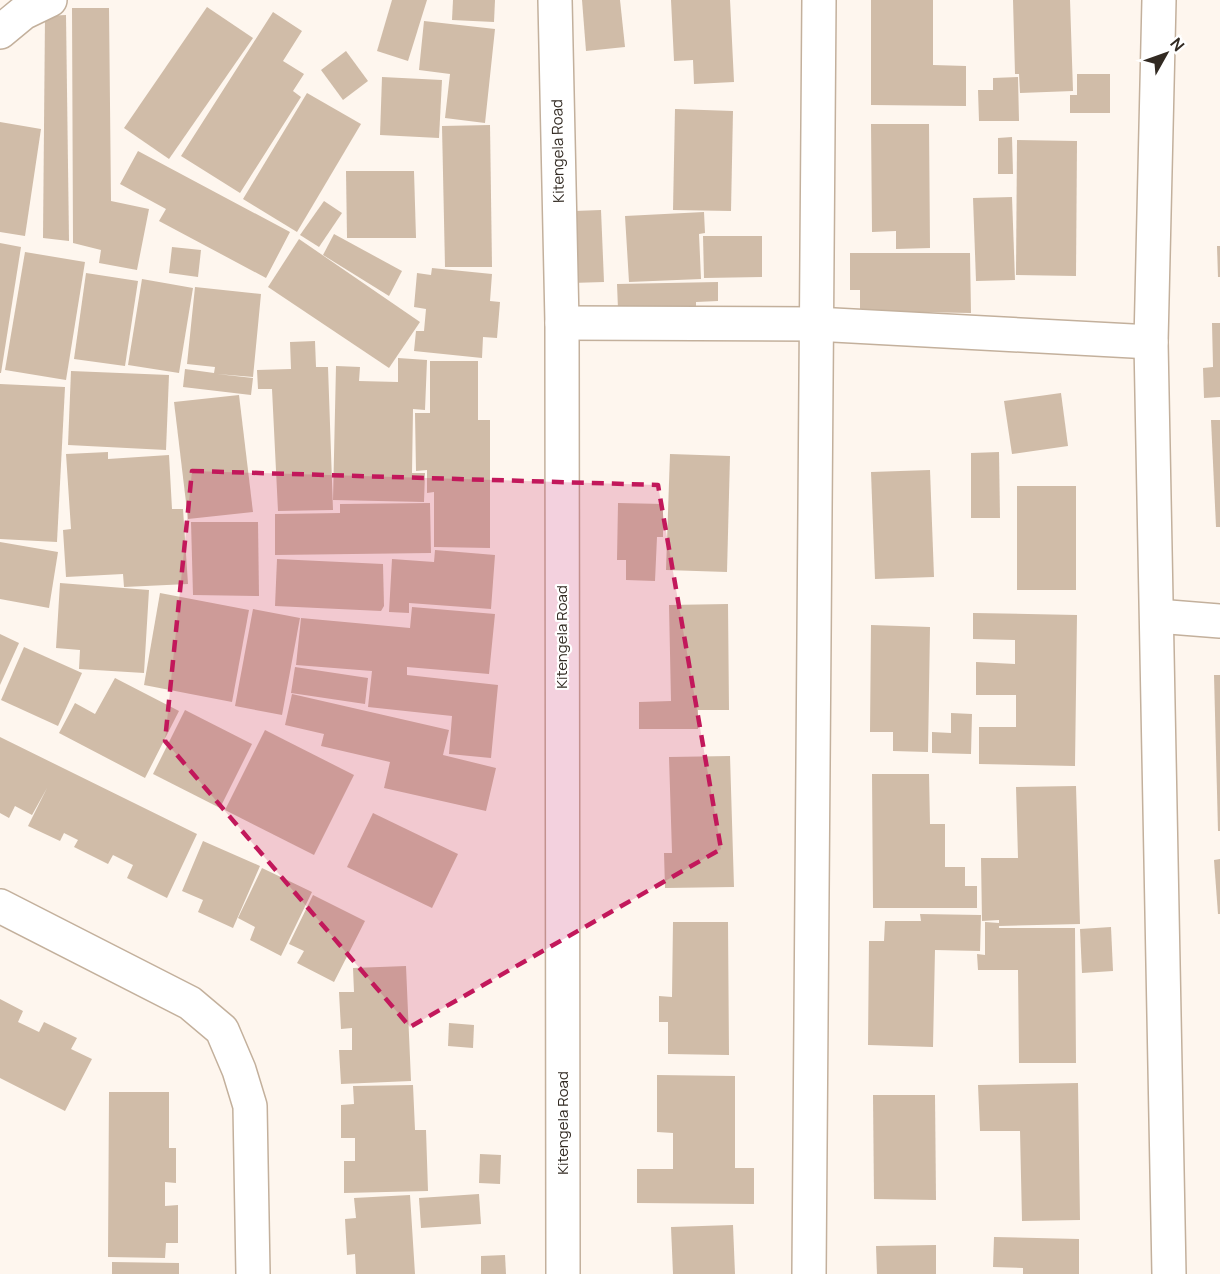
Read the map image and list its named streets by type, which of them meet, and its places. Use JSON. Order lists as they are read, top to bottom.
{
  "streets": {
    "street": ["Kitengela Road"]
  },
  "north": "top right"
}
